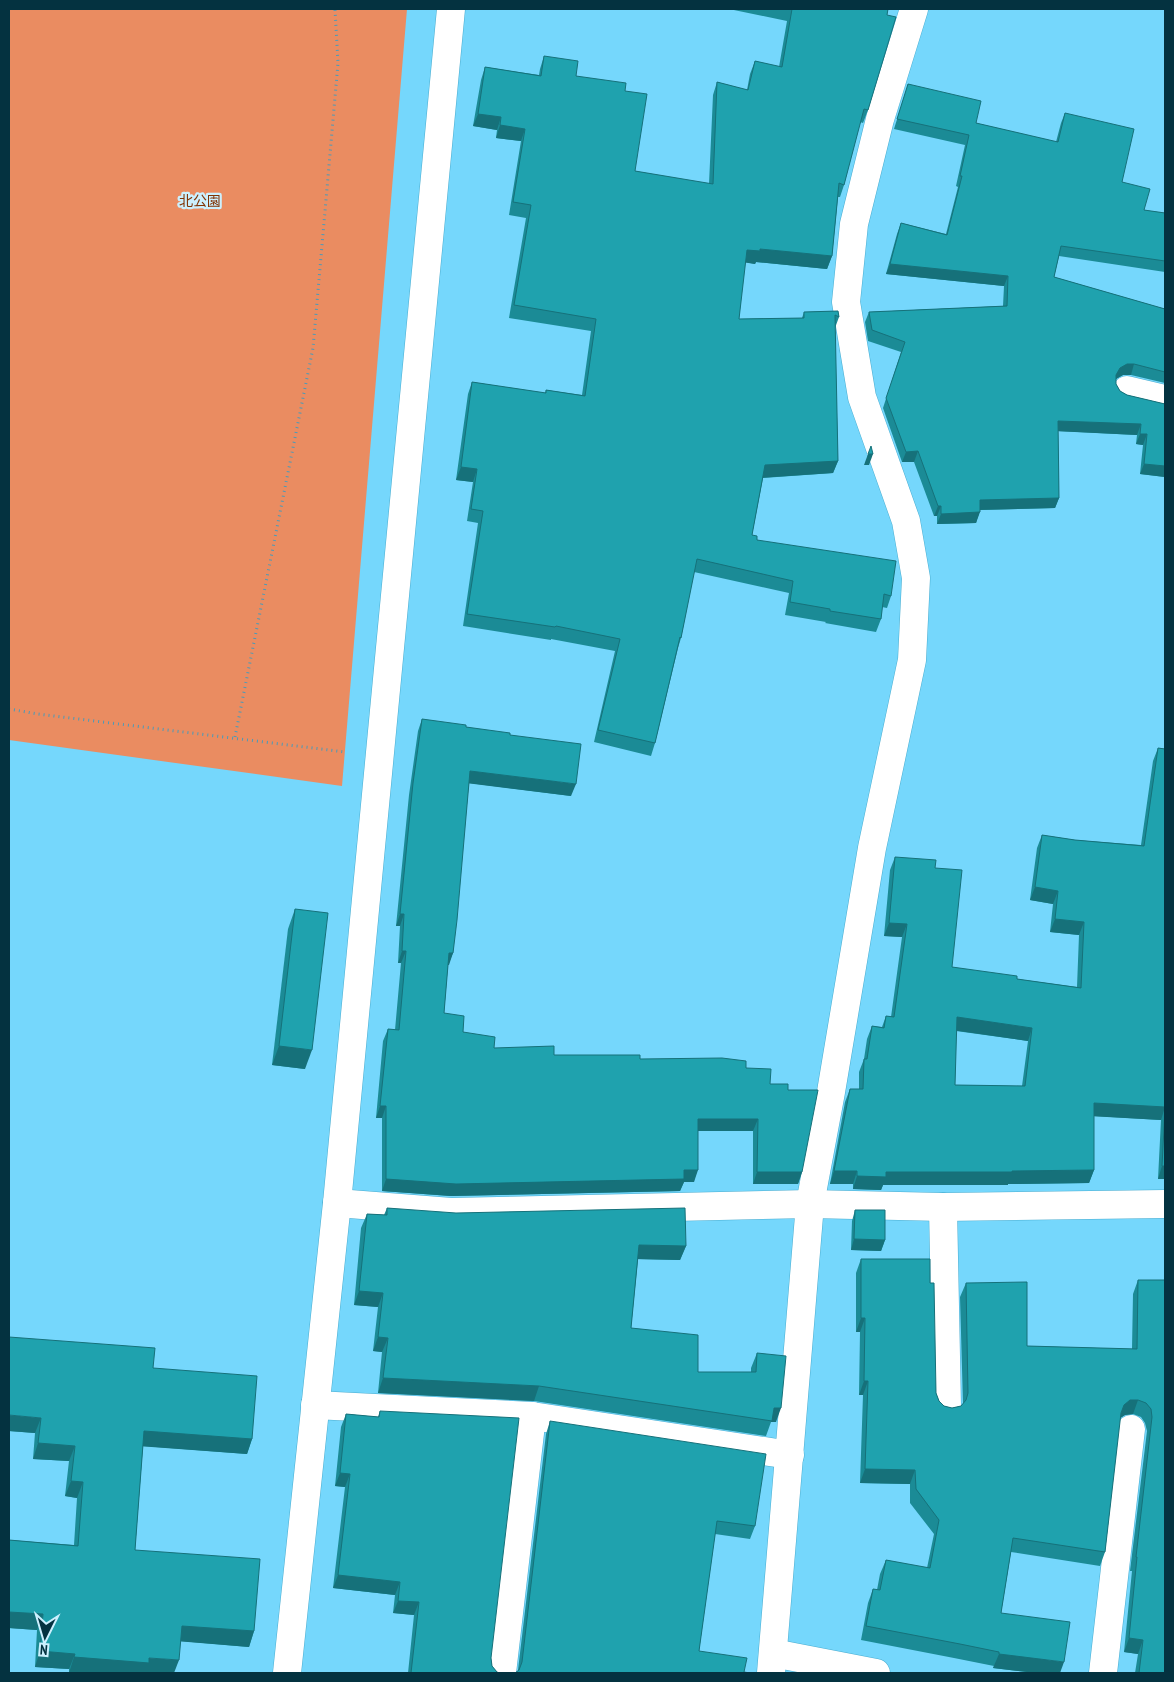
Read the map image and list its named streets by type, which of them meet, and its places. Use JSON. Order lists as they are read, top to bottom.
{
  "parks": ["北公園"],
  "north": "bottom"
}
